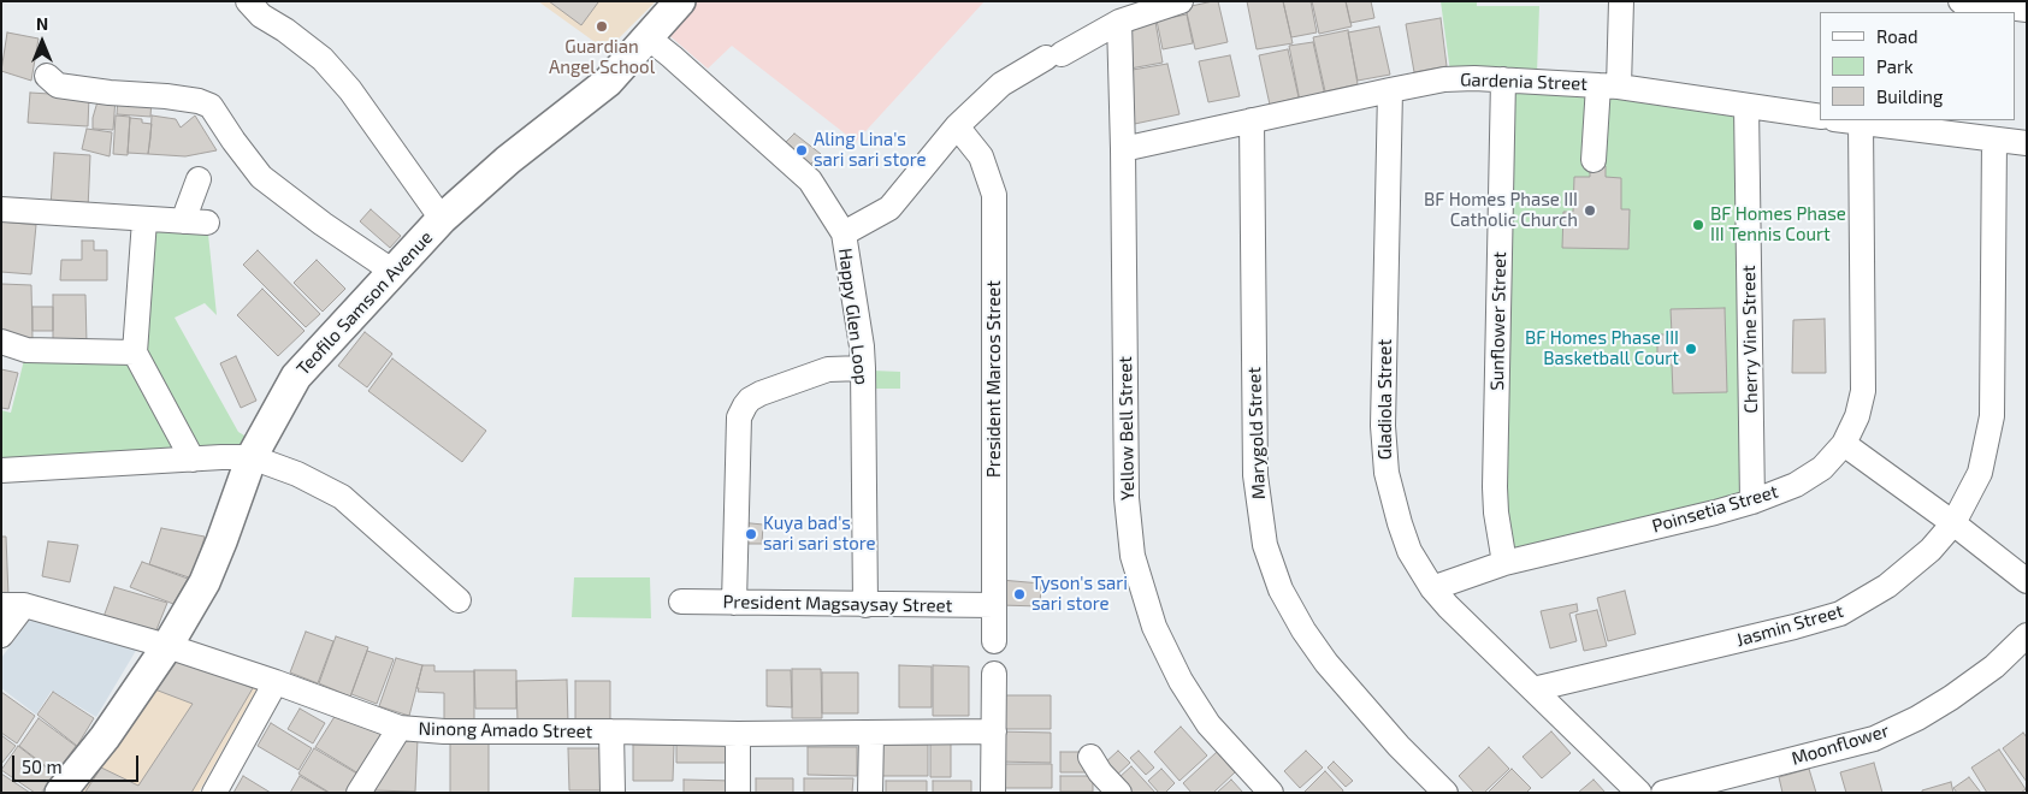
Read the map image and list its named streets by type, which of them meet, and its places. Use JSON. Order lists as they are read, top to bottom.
{
  "streets": {
    "main road": ["Teofilo Samson Avenue"],
    "street": [
      "Gardenia Street",
      "Happy Glen Loop",
      "Sunflower Street",
      "Cherry Vine Street",
      "President Marcos Street",
      "Gladiola Street",
      "Yellow Bell Street",
      "Marygold Street",
      "Poinsetia Street",
      "President Magsaysay Street",
      "Jasmin Street",
      "Ninong Amado Street",
      "Moonflower"
    ]
  },
  "crossings": [
    ["Gardenia Street", "Sunflower Street"],
    ["Gardenia Street", "Cherry Vine Street"],
    ["Gardenia Street", "Gladiola Street"],
    ["Gardenia Street", "Yellow Bell Street"],
    ["Gardenia Street", "Marygold Street"],
    ["Teofilo Samson Avenue", "Happy Glen Loop"],
    ["Teofilo Samson Avenue", "Ninong Amado Street"],
    ["Happy Glen Loop", "President Magsaysay Street"],
    ["Sunflower Street", "Poinsetia Street"],
    ["Cherry Vine Street", "Poinsetia Street"],
    ["President Marcos Street", "President Magsaysay Street"],
    ["Gladiola Street", "Poinsetia Street"],
    ["Gladiola Street", "Jasmin Street"]
  ],
  "places": [
    "Guardian Angel School",
    "Aling Lina's sari sari store",
    "BF Homes Phase III Catholic Church",
    "BF Homes Phase III Tennis Court",
    "BF Homes Phase III Basketball Court",
    "Kuya bad's sari sari store",
    "Tyson's sari sari store"
  ],
  "legend": ["Road", "Park", "Building"],
  "scale_bar": "50 m",
  "north": "top"
}
